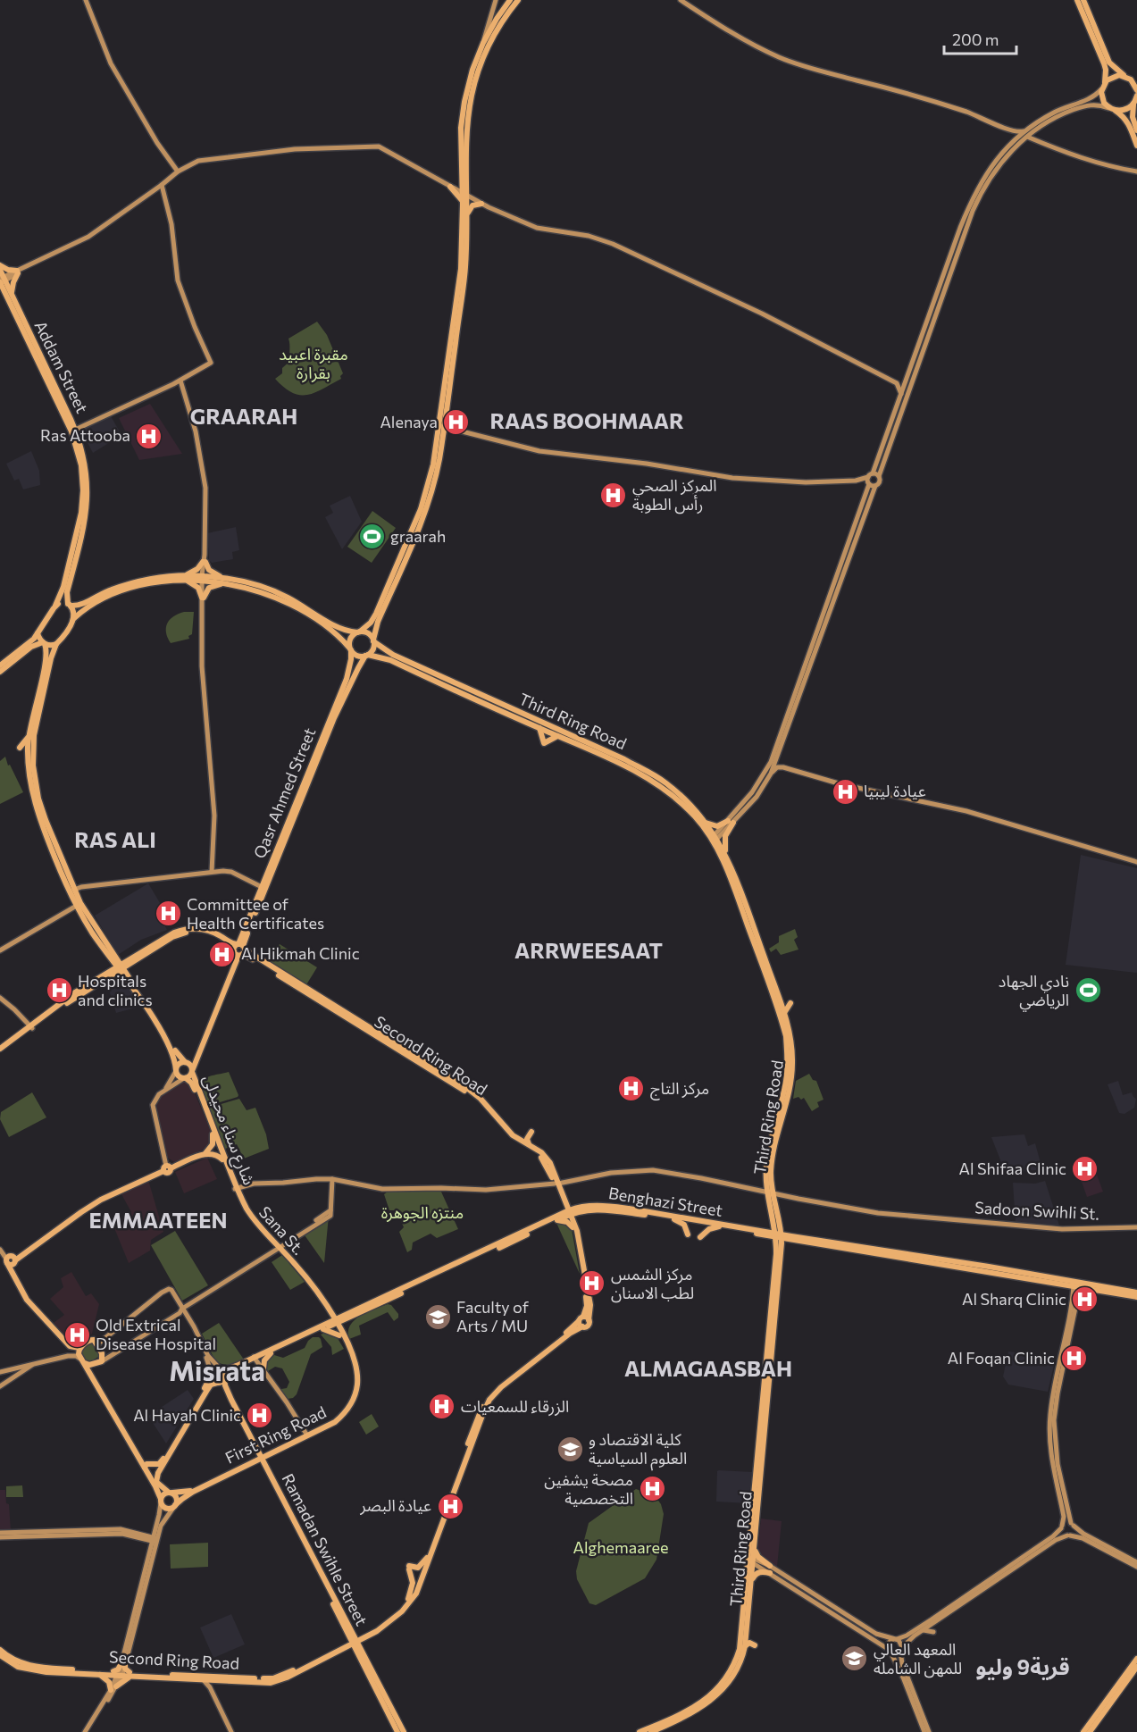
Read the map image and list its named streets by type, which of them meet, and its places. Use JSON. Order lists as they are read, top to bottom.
{
  "streets": {
    "main road": [
      "Addam Street",
      "Third Ring Road",
      "Qasr Ahmed Street",
      "Second Ring Road",
      "شارع سناء محيدلى",
      "Benghazi Street",
      "Sadoon Swihli St.",
      "Sana St.",
      "First Ring Road",
      "Ramadan Swihle Street"
    ]
  },
  "crossings": [
    ["Third Ring Road", "Qasr Ahmed Street"],
    ["Third Ring Road", "Benghazi Street"],
    ["Third Ring Road", "Sadoon Swihli St."],
    ["Qasr Ahmed Street", "Second Ring Road"],
    ["Qasr Ahmed Street", "شارع سناء محيدلى"],
    ["شارع سناء محيدلى", "Sana St."],
    ["Benghazi Street", "First Ring Road"],
    ["Benghazi Street", "Ramadan Swihle Street"],
    ["Sana St.", "First Ring Road"],
    ["First Ring Road", "Ramadan Swihle Street"]
  ],
  "districts": [
    "GRAARAH",
    "RAAS BOOHMAAR",
    "RAS ALI",
    "ARRWEESAAT",
    "EMMAATEEN",
    "ALMAGAASBAH",
    "Misrata",
    "قرية9 وليو"
  ],
  "parks": ["مقبرة اعبيد بقرارة", "منتزه الجوهرة", "Alghemaaree"],
  "places": {
    "hospital": [
      "Alenaya",
      "Ras Attooba",
      "المركز الصحي رأس الطوبة",
      "عيادة ليبيا",
      "Committee of Health Certificates",
      "Al Hikmah Clinic",
      "Hospitals and clinics",
      "مركز التاج",
      "Al Shifaa Clinic",
      "مركز الشمس لطب الاسنان",
      "Al Sharq Clinic",
      "Old Extrical Disease Hospital",
      "Al Foqan Clinic",
      "الزرقاء للسمعيات",
      "Al Hayah Clinic",
      "مصحة يشفين التخصصية",
      "عيادة البصر"
    ],
    "sports": ["graarah", "نادي الجهاد الرياضي"],
    "school or university": ["Faculty of Arts / MU", "كلية الاقتصاد و العلوم السياسية", "المعهد العالي للمهن الشامله"]
  },
  "scale_bar": "200 m"
}
